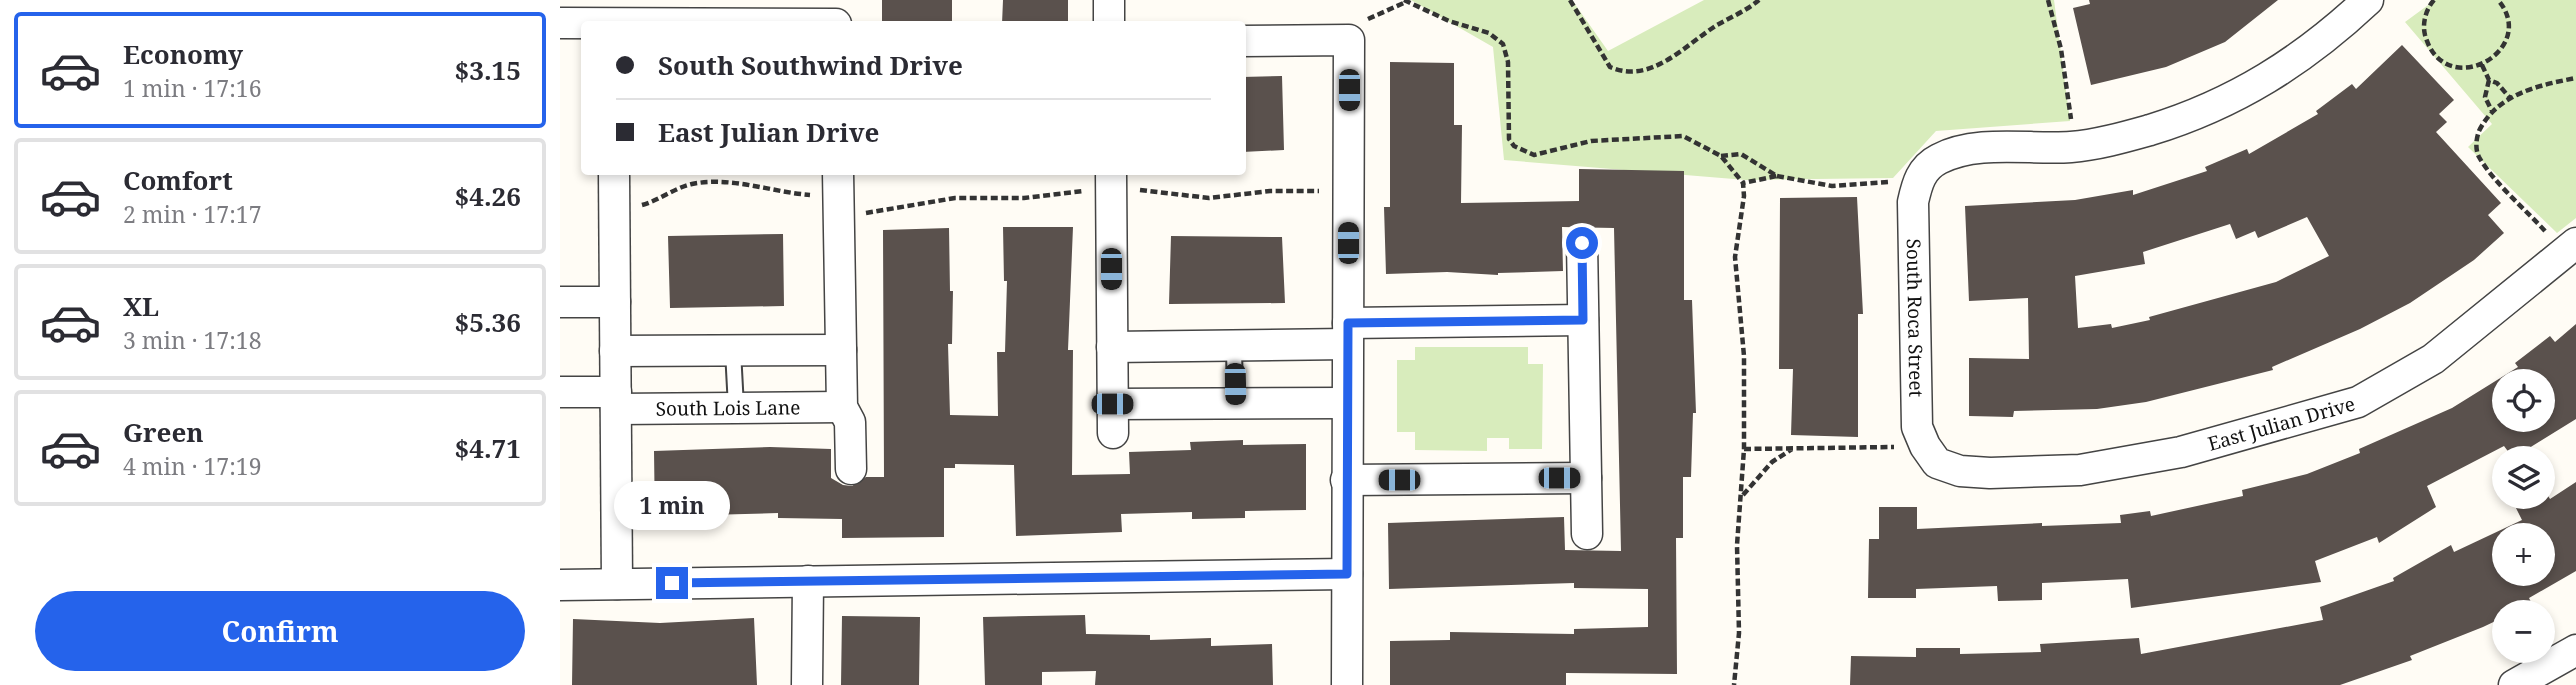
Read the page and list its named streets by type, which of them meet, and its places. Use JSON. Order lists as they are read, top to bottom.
{
  "streets": {
    "street": ["South Roca Street", "South Lois Lane", "East Julian Drive"]
  },
  "crossings": [
    ["South Roca Street", "East Julian Drive"]
  ],
  "page": {
    "list": [
      {
        "name": "Economy",
        "note": "1 min · 17:16",
        "value": "$3.15"
      },
      {
        "name": "Comfort",
        "note": "2 min · 17:17",
        "value": "$4.26"
      },
      {
        "name": "XL",
        "note": "3 min · 17:18",
        "value": "$5.36"
      },
      {
        "name": "Green",
        "note": "4 min · 17:19",
        "value": "$4.71"
      }
    ],
    "banner": ["South Southwind Drive", "East Julian Drive"],
    "map_buttons": ["+", "−"],
    "bubble": "1 min",
    "buttons": "Confirm"
  }
}
